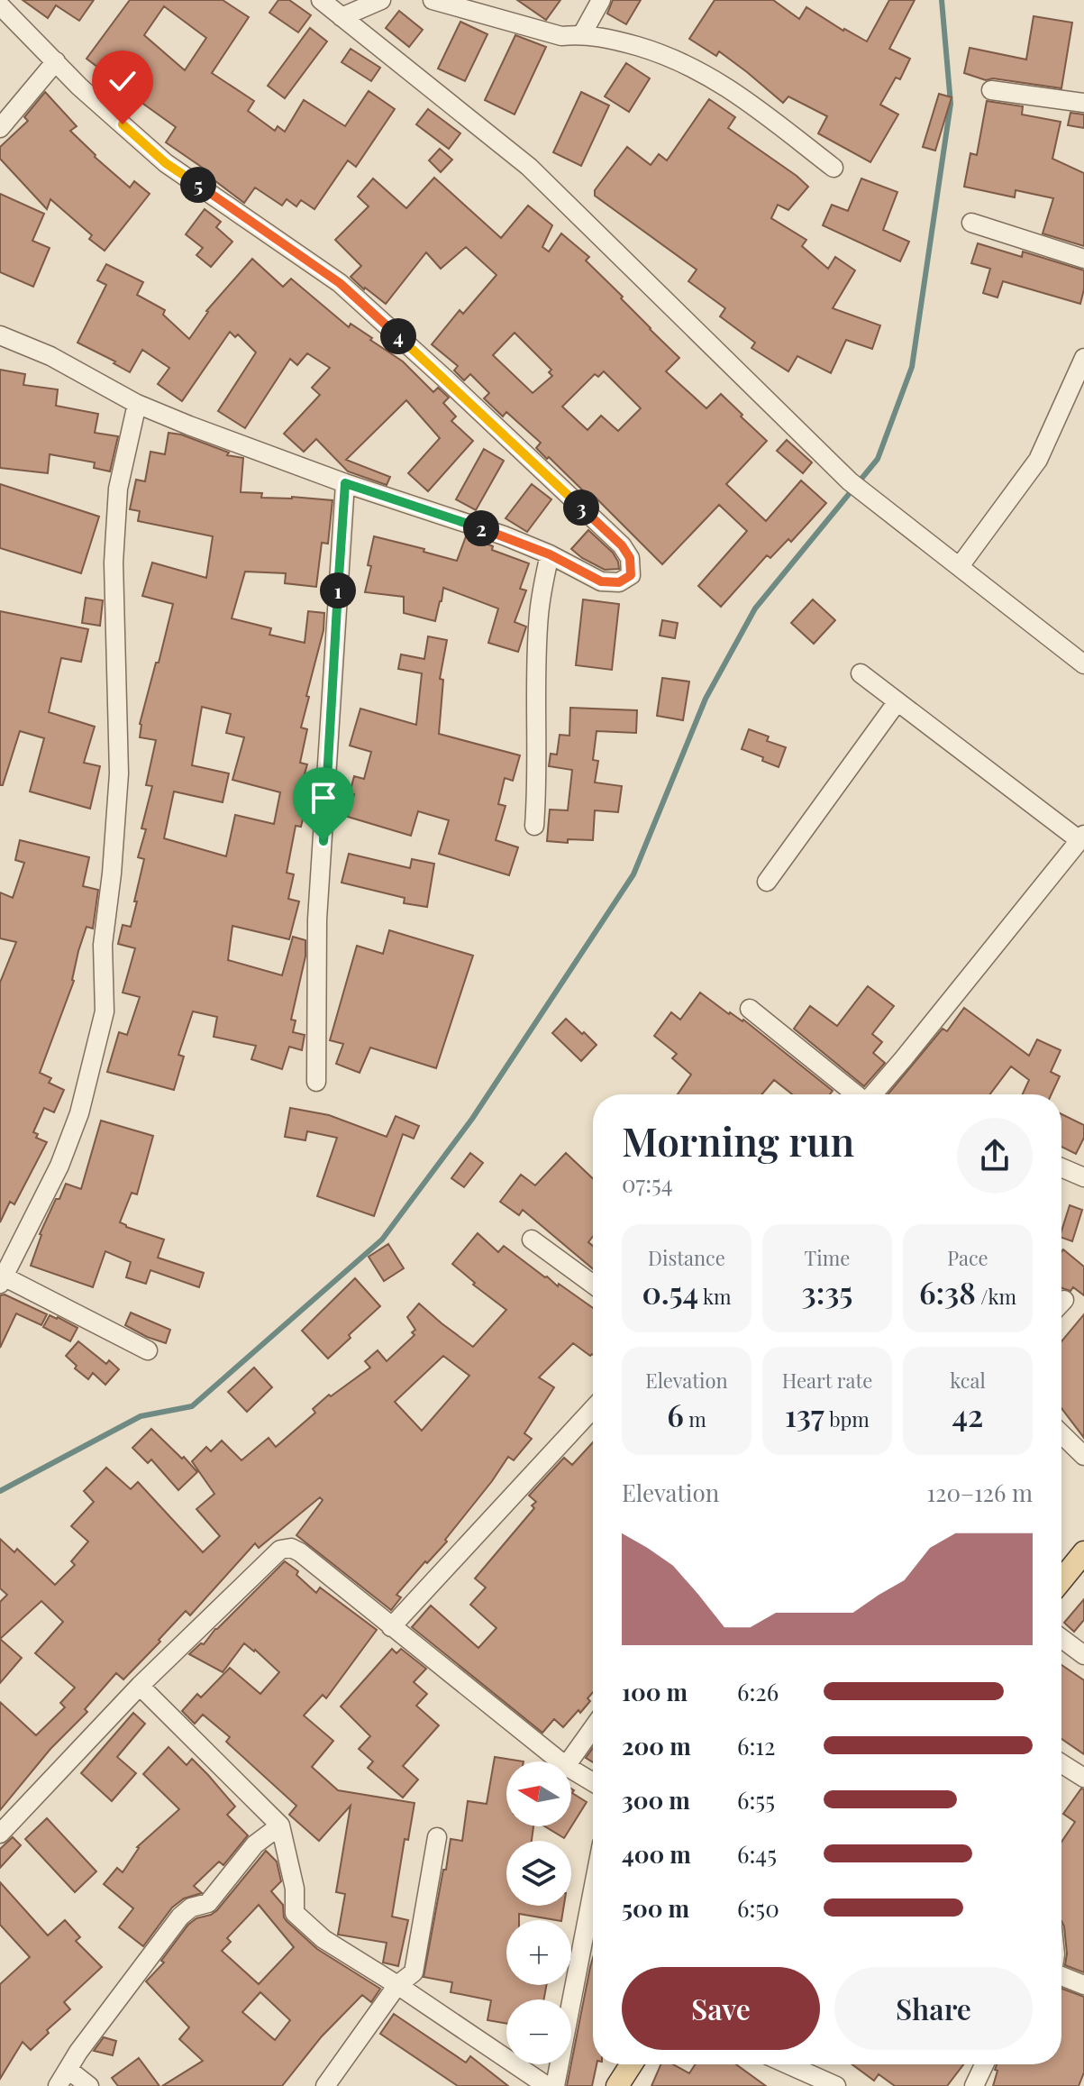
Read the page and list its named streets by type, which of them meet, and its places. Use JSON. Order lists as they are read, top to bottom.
{
  "north": "left",
  "page": {
    "pins": [
      "5",
      "4",
      "3",
      "2",
      "1"
    ],
    "heading": ["Morning run", "07:54"],
    "stats": [
      ["Distance", "0.54 km"],
      ["Time", "3:35"],
      ["Pace", "6:38 /km"],
      ["Elevation", "6 m"],
      ["Heart rate", "137 bpm"],
      ["kcal", "42"]
    ],
    "chart": ["Elevation", "120–126 m"],
    "list": [
      {
        "name": "100 m",
        "note": "6:26"
      },
      {
        "name": "200 m",
        "note": "6:12"
      },
      {
        "name": "300 m",
        "note": "6:55"
      },
      {
        "name": "400 m",
        "note": "6:45"
      },
      {
        "name": "500 m",
        "note": "6:50"
      }
    ],
    "map_buttons": ["+", "−"],
    "buttons": ["Save", "Share"]
  }
}
